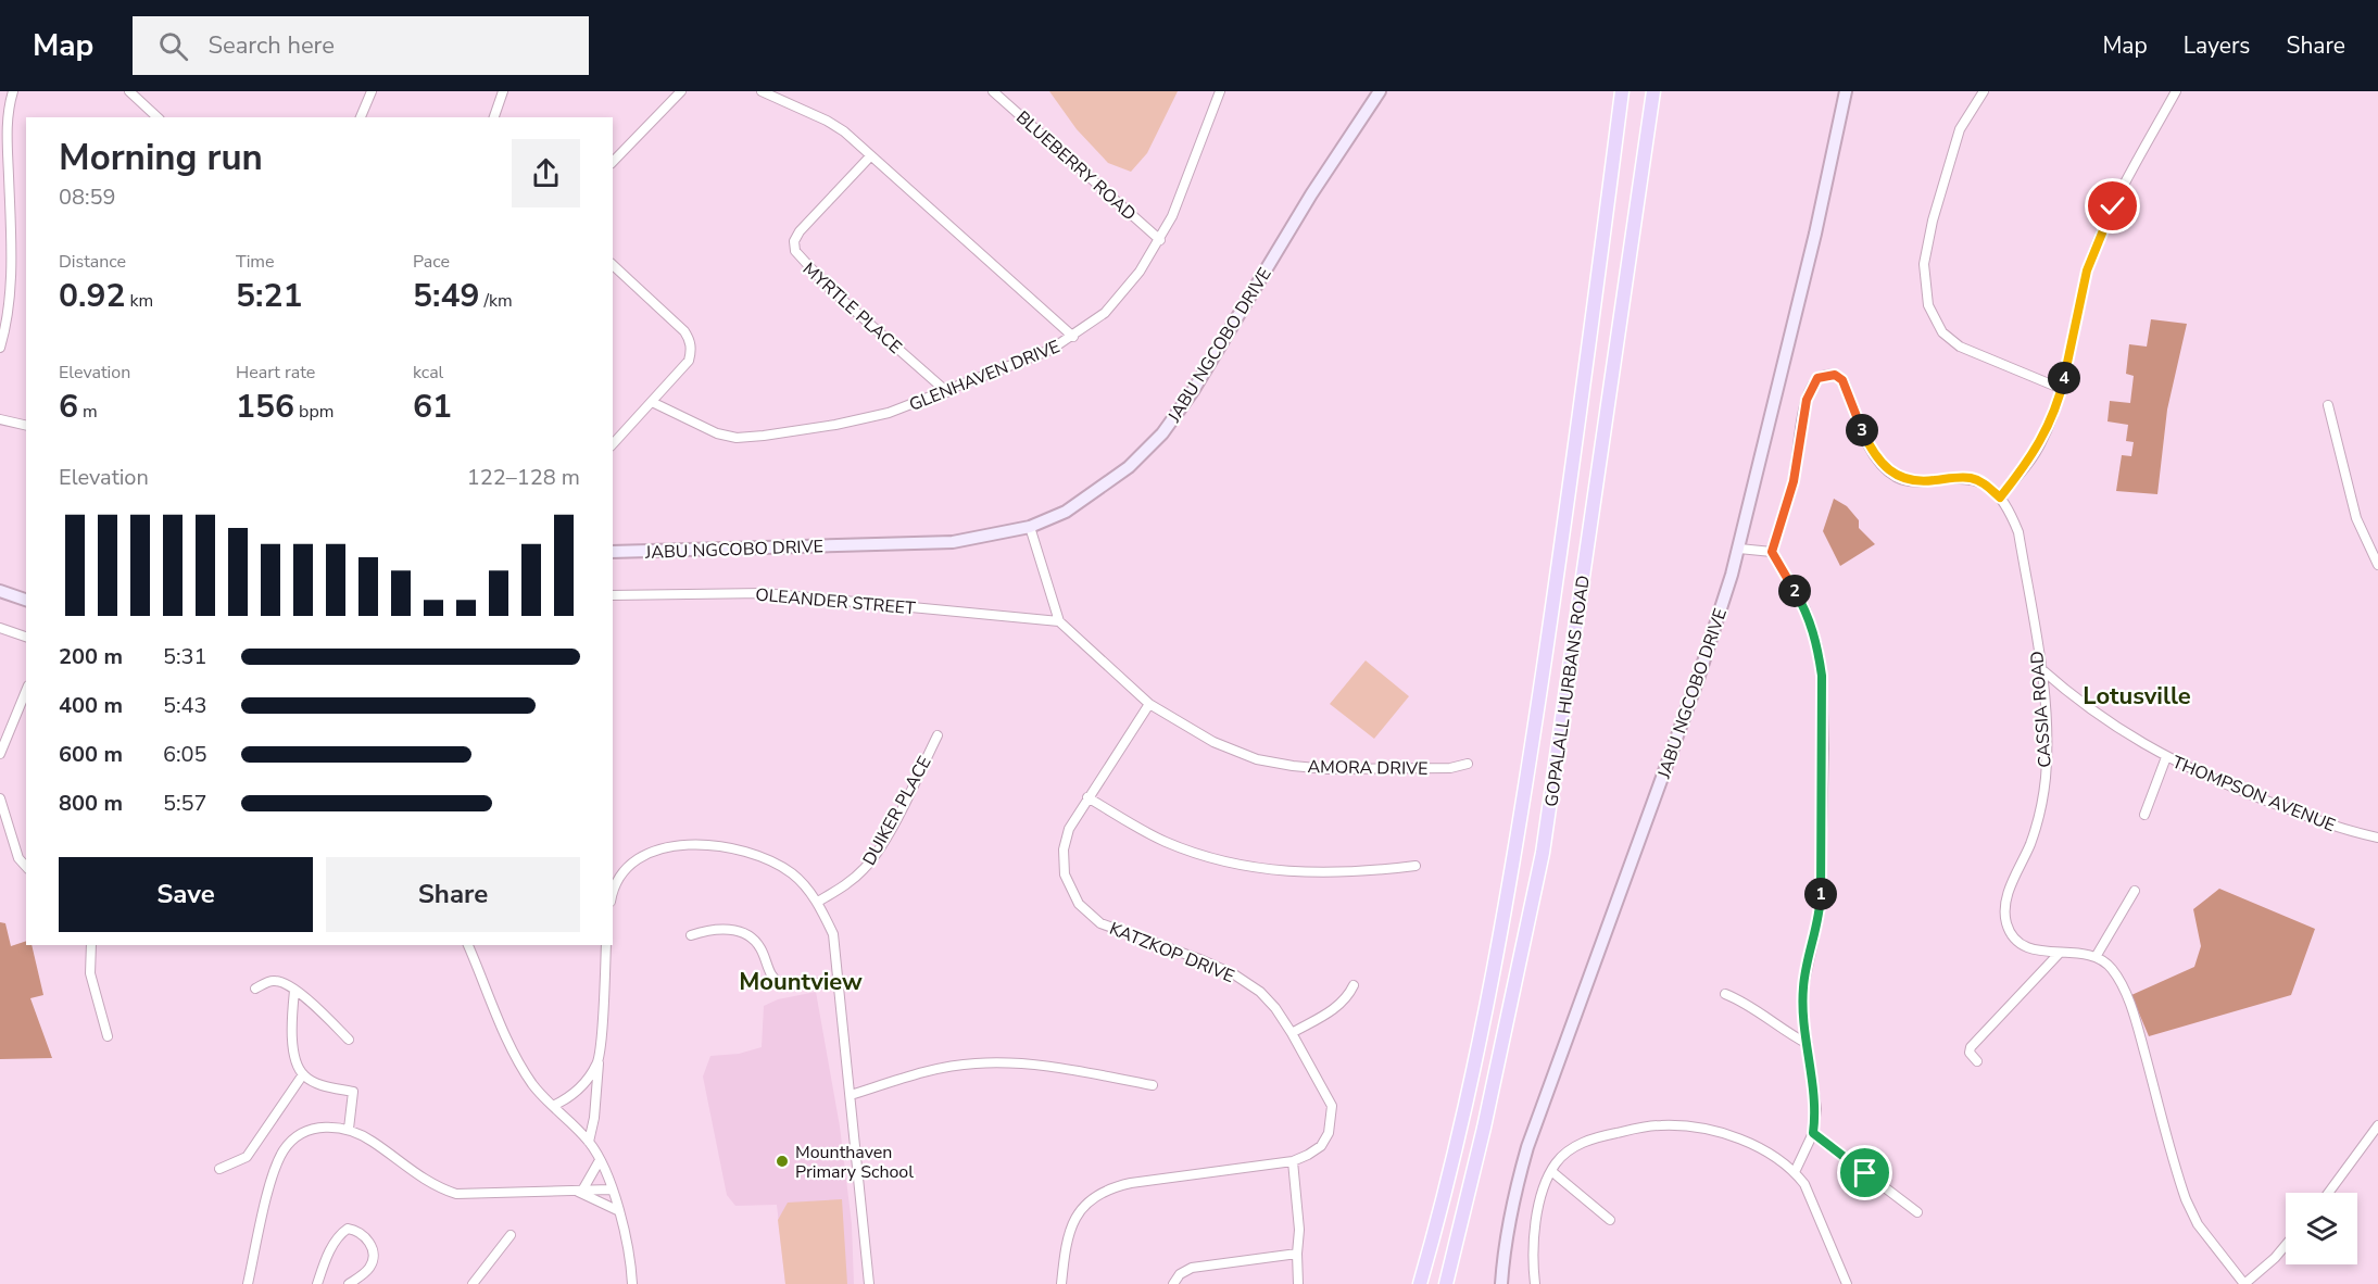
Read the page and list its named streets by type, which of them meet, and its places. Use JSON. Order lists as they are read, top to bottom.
{
  "streets": {
    "main road": ["JABU NGCOBO DRIVE", "GOPALALL HURBANS ROAD"],
    "street": [
      "BLUEBERRY ROAD",
      "MYRTLE PLACE",
      "GLENHAVEN DRIVE",
      "OLEANDER STREET",
      "CASSIA ROAD",
      "AMORA DRIVE",
      "THOMPSON AVENUE",
      "DUIKER PLACE",
      "KATZKOP DRIVE"
    ]
  },
  "crossings": [
    ["BLUEBERRY ROAD", "GLENHAVEN DRIVE"],
    ["MYRTLE PLACE", "GLENHAVEN DRIVE"],
    ["OLEANDER STREET", "AMORA DRIVE"],
    ["CASSIA ROAD", "THOMPSON AVENUE"],
    ["AMORA DRIVE", "KATZKOP DRIVE"]
  ],
  "districts": ["Lotusville", "Mountview"],
  "places": ["Mounthaven Primary School"],
  "page": {
    "header": "Map",
    "search": "Search here",
    "nav": ["Map", "Layers", "Share"],
    "heading": ["Morning run", "08:59"],
    "stats": [
      ["Distance", "0.92 km"],
      ["Time", "5:21"],
      ["Pace", "5:49 /km"],
      ["Elevation", "6 m"],
      ["Heart rate", "156 bpm"],
      ["kcal", "61"]
    ],
    "pins": [
      "4",
      "3",
      "2",
      "1"
    ],
    "chart": ["Elevation", "122–128 m"],
    "list": [
      {
        "name": "200 m",
        "note": "5:31"
      },
      {
        "name": "400 m",
        "note": "5:43"
      },
      {
        "name": "600 m",
        "note": "6:05"
      },
      {
        "name": "800 m",
        "note": "5:57"
      }
    ],
    "buttons": ["Save", "Share"]
  }
}
